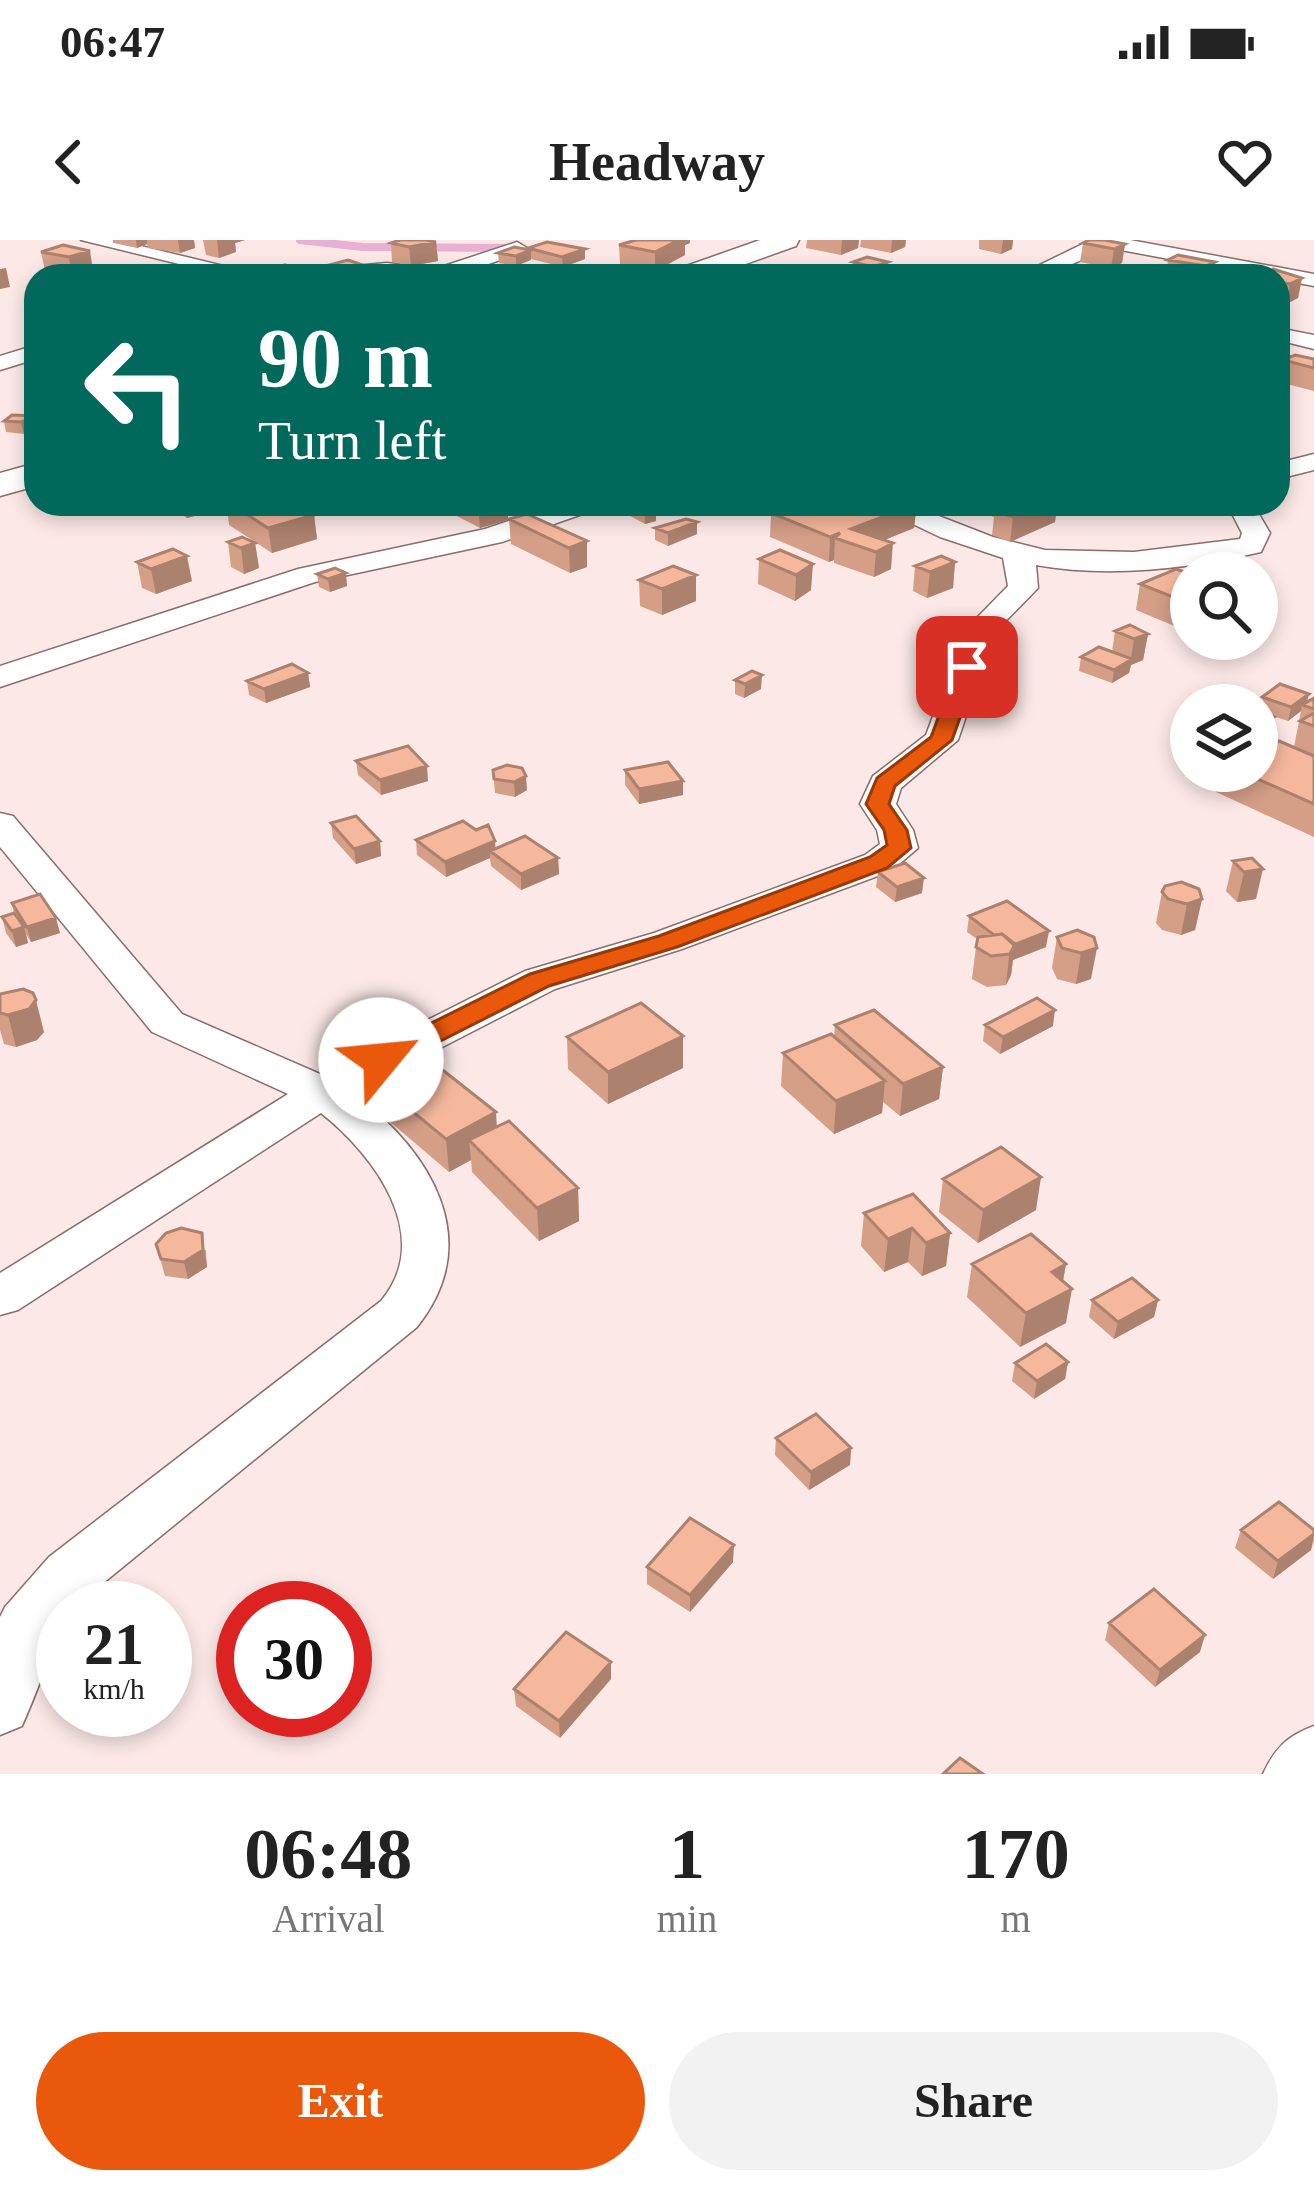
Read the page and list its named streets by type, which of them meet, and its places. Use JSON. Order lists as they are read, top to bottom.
{
  "page": {
    "status": "06:47",
    "header": "Headway",
    "turn": ["90 m", "Turn left"],
    "speed": "21 km/h",
    "limit": "30",
    "eta": [
      "06:48",
      "Arrival",
      "1",
      "min",
      "170",
      "m"
    ],
    "buttons": ["Exit", "Share"]
  }
}
